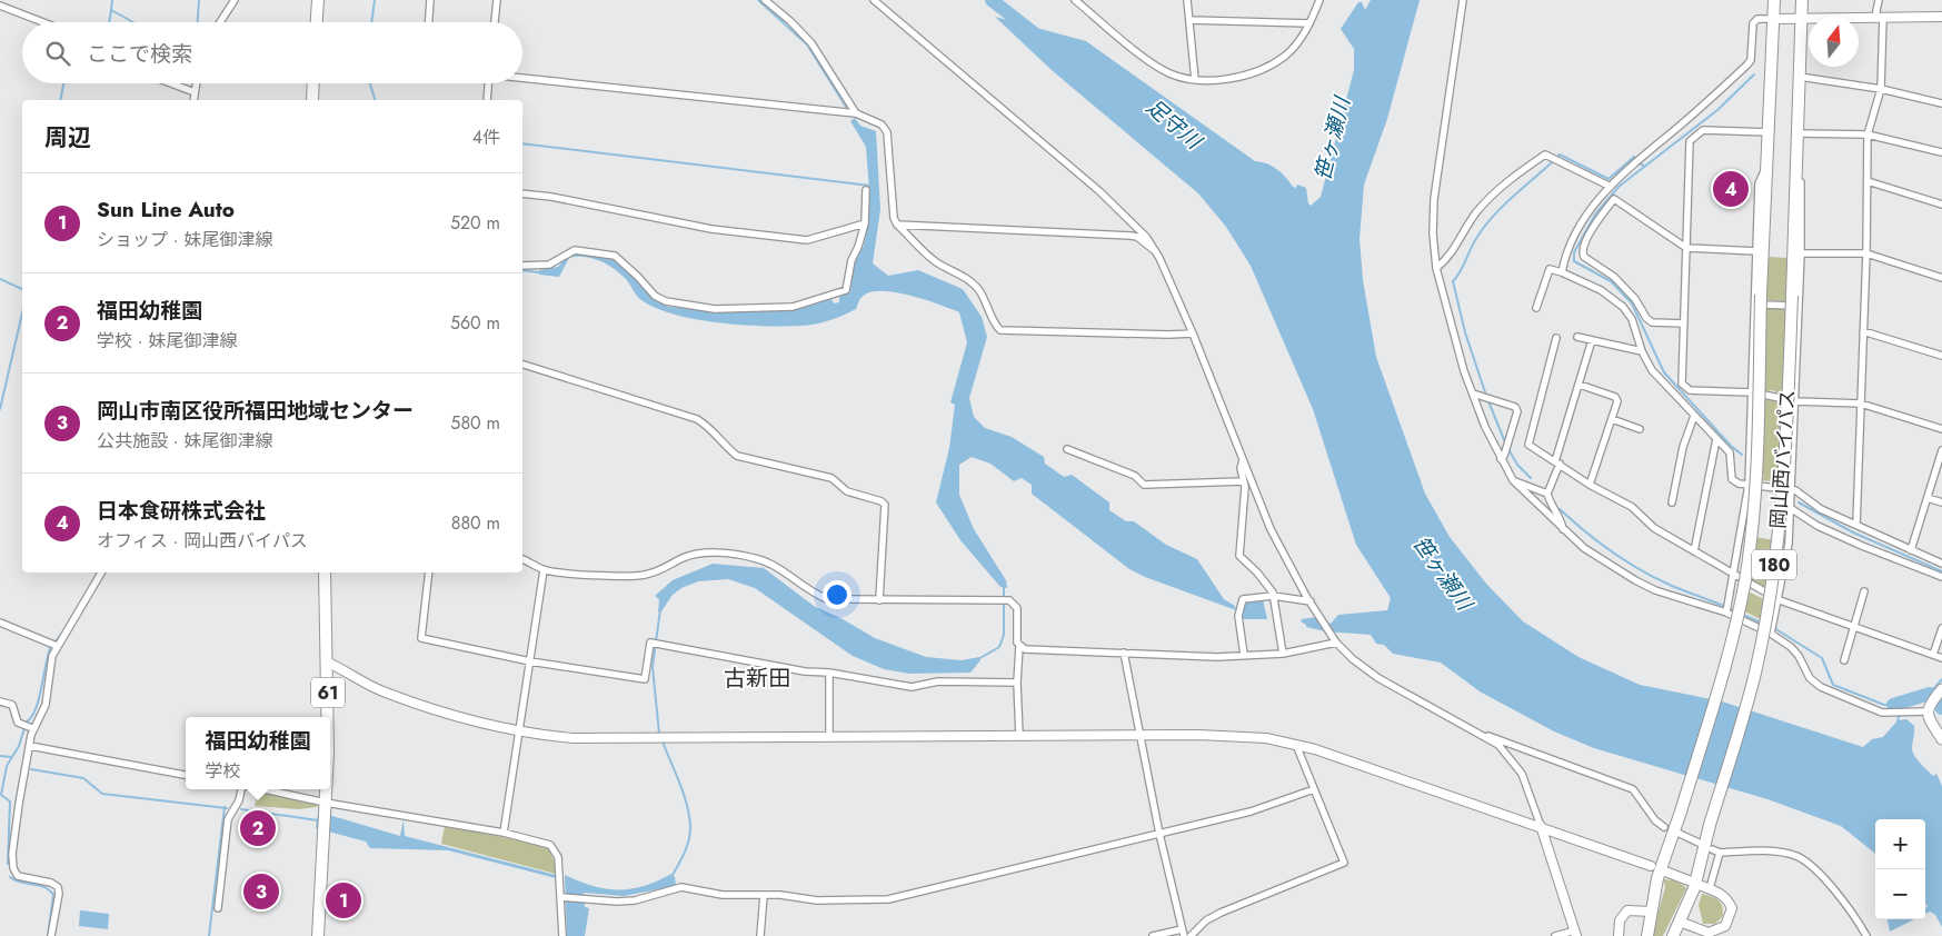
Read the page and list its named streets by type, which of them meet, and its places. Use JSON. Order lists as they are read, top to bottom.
{
  "streets": {
    "main road": ["岡山西バイパス", "180", "61"]
  },
  "districts": ["古新田"],
  "water": ["足守川", "笹ヶ瀬川"],
  "north": "top",
  "page": {
    "search": "ここで検索",
    "heading": ["周辺", "4件"],
    "pins": [
      "4",
      "2",
      "3",
      "1"
    ],
    "list": [
      {
        "mark": "1",
        "name": "Sun Line Auto",
        "note": "ショップ · 妹尾御津線",
        "value": "520 m"
      },
      {
        "mark": "2",
        "name": "福田幼稚園",
        "note": "学校 · 妹尾御津線",
        "value": "560 m"
      },
      {
        "mark": "3",
        "name": "岡山市南区役所福田地域センター",
        "note": "公共施設 · 妹尾御津線",
        "value": "580 m"
      },
      {
        "mark": "4",
        "name": "日本食研株式会社",
        "note": "オフィス · 岡山西バイパス",
        "value": "880 m"
      }
    ],
    "popup": ["福田幼稚園", "学校"],
    "map_buttons": ["+", "−"]
  }
}
